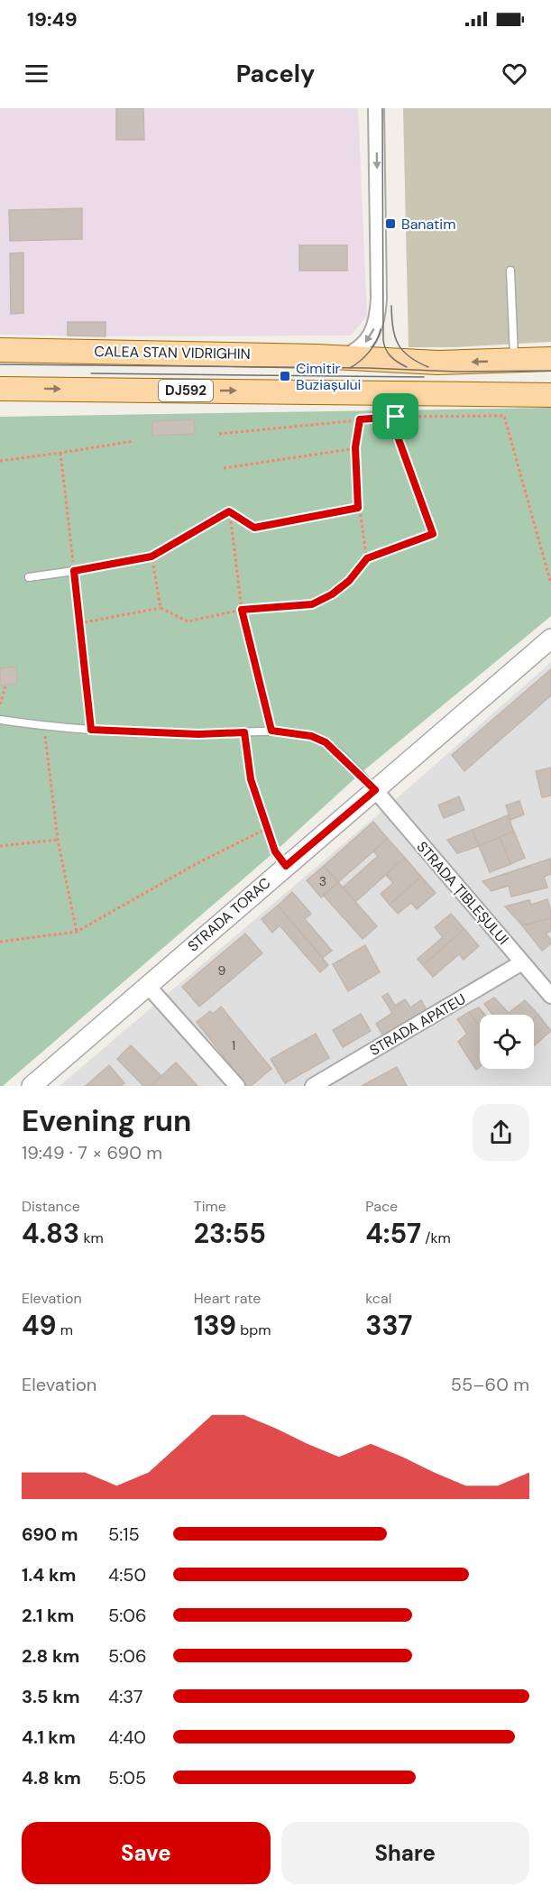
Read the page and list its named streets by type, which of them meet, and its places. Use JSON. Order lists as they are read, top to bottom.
{
  "streets": {
    "main road": ["CALEA STAN VIDRIGHIN", "DJ592"],
    "street": ["STRADA ȚIBLEȘULUI", "STRADA TORAC", "STRADA APATEU"]
  },
  "crossings": [
    ["STRADA ȚIBLEȘULUI", "STRADA TORAC"],
    ["STRADA ȚIBLEȘULUI", "STRADA APATEU"]
  ],
  "places": {
    "transit": ["Banatim", "Cimitir Buziașului"]
  },
  "house_numbers": ["3", "9", "1"],
  "page": {
    "status": "19:49",
    "header": "Pacely",
    "heading": ["Evening run", "19:49 · 7 × 690 m"],
    "stats": [
      ["Distance", "4.83 km"],
      ["Time", "23:55"],
      ["Pace", "4:57 /km"],
      ["Elevation", "49 m"],
      ["Heart rate", "139 bpm"],
      ["kcal", "337"]
    ],
    "chart": ["Elevation", "55–60 m"],
    "list": [
      {
        "name": "690 m",
        "note": "5:15"
      },
      {
        "name": "1.4 km",
        "note": "4:50"
      },
      {
        "name": "2.1 km",
        "note": "5:06"
      },
      {
        "name": "2.8 km",
        "note": "5:06"
      },
      {
        "name": "3.5 km",
        "note": "4:37"
      },
      {
        "name": "4.1 km",
        "note": "4:40"
      },
      {
        "name": "4.8 km",
        "note": "5:05"
      }
    ],
    "buttons": ["Save", "Share"]
  }
}
